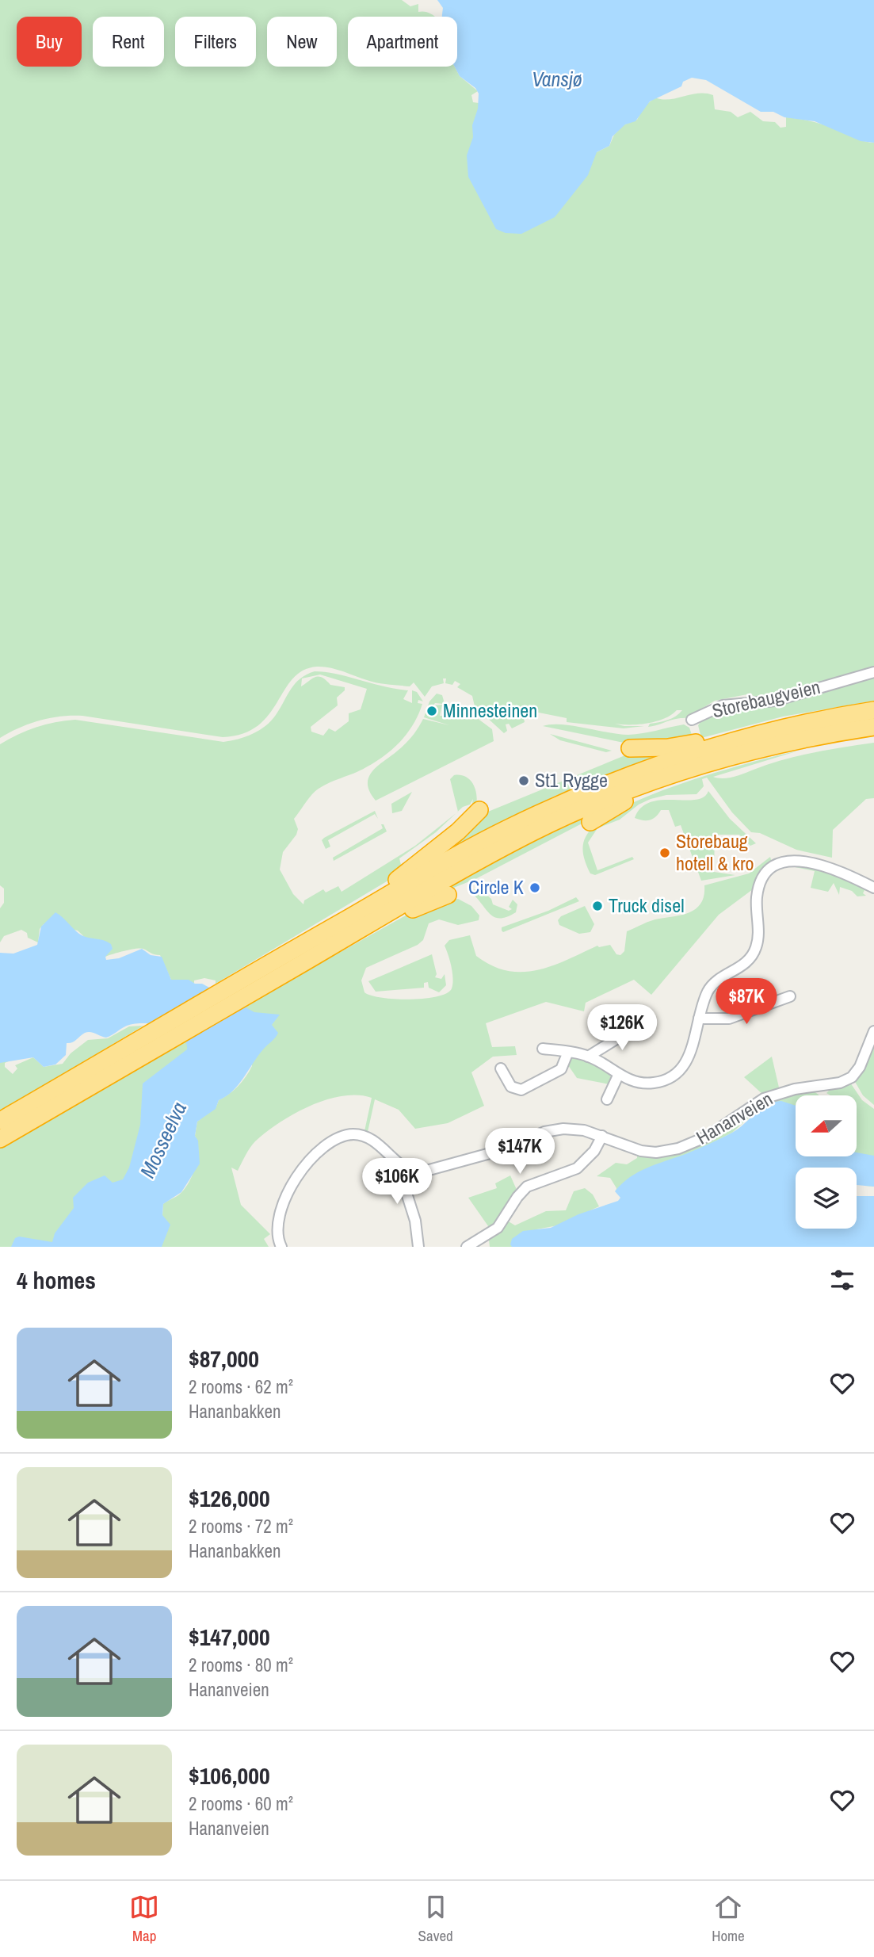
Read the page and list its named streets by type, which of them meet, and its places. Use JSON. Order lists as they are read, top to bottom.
{
  "streets": {
    "street": ["Storebaugveien", "Hananveien"]
  },
  "water": ["Vansjø", "Mosseelva"],
  "places": [
    "Minnesteinen",
    "St1 Rygge",
    "Storebaug hotell & kro",
    "Circle K",
    "Truck disel"
  ],
  "north": "left",
  "page": {
    "chip": [
      "Buy",
      "Rent",
      "Filters",
      "New",
      "Apartment"
    ],
    "price": [
      "$87K",
      "$126K",
      "$147K",
      "$106K"
    ],
    "heading": "4 homes",
    "list": [
      {
        "name": "$87,000",
        "note": "2 rooms · 62 m² · Hananbakken"
      },
      {
        "name": "$126,000",
        "note": "2 rooms · 72 m² · Hananbakken"
      },
      {
        "name": "$147,000",
        "note": "2 rooms · 80 m² · Hananveien"
      },
      {
        "name": "$106,000",
        "note": "2 rooms · 60 m² · Hananveien"
      }
    ],
    "tabs": ["Map", "Saved", "Home"]
  }
}
